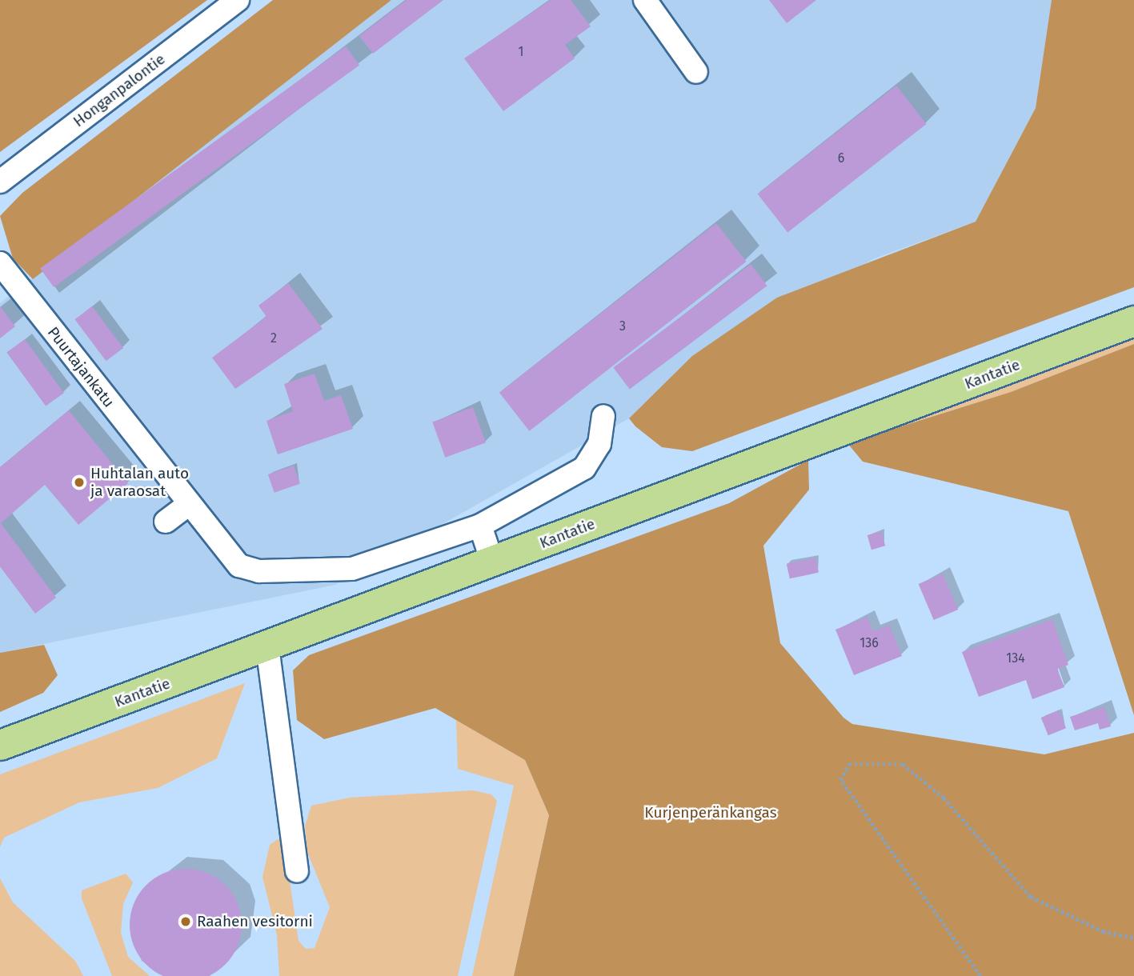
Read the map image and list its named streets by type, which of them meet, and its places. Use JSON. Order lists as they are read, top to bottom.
{
  "streets": {
    "main road": ["Kantatie"],
    "street": ["Honganpalontie", "Puurtajankatu"]
  },
  "parks": ["Kurjenperänkangas"],
  "places": ["Huhtalan auto ja varaosat", "Raahen vesitorni"],
  "house_numbers": [
    "1",
    "6",
    "3",
    "2",
    "136",
    "134"
  ]
}
